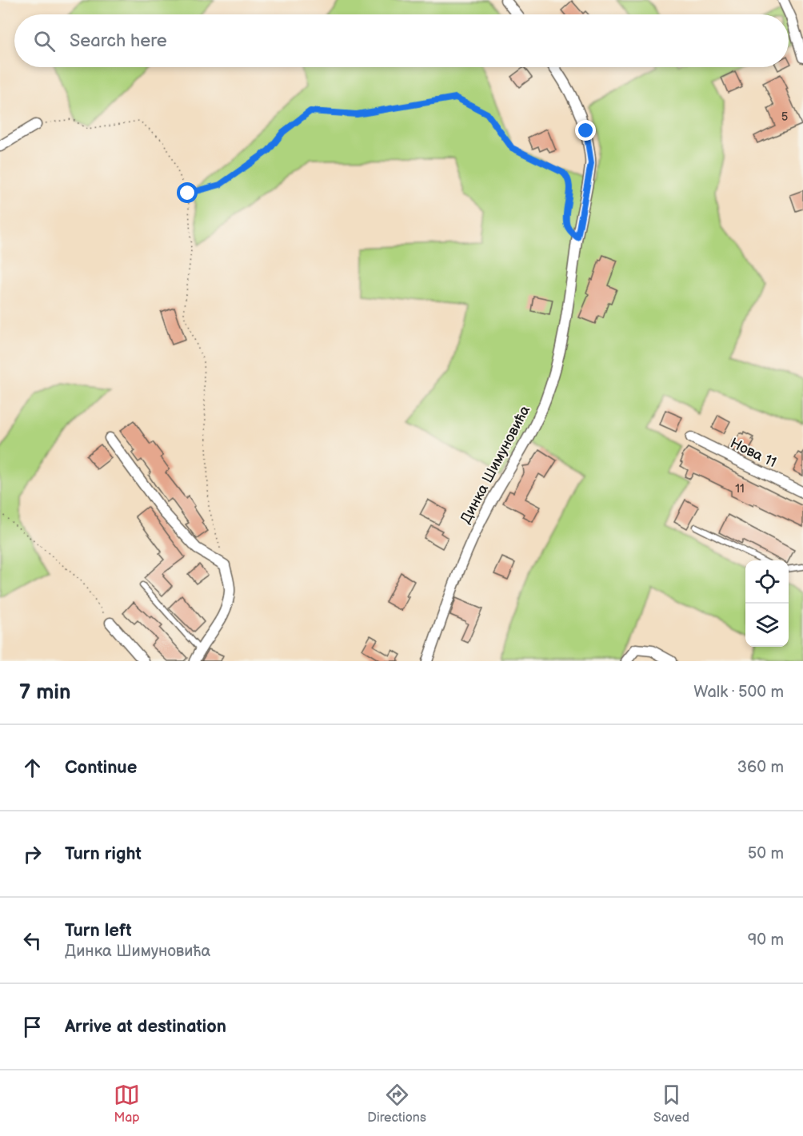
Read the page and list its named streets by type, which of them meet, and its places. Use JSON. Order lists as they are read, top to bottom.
{
  "streets": {
    "street": ["Нова 11", "Динка Шимуновића"]
  },
  "house_numbers": ["5", "11"],
  "page": {
    "search": "Search here",
    "heading": ["7 min", "Walk · 500 m"],
    "list": [
      ["Continue", "360 m"],
      ["Turn right", "50 m"],
      ["Turn left", "Динка Шимуновића", "90 m"],
      "Arrive at destination"
    ],
    "nav": ["Map", "Directions", "Saved"]
  }
}
